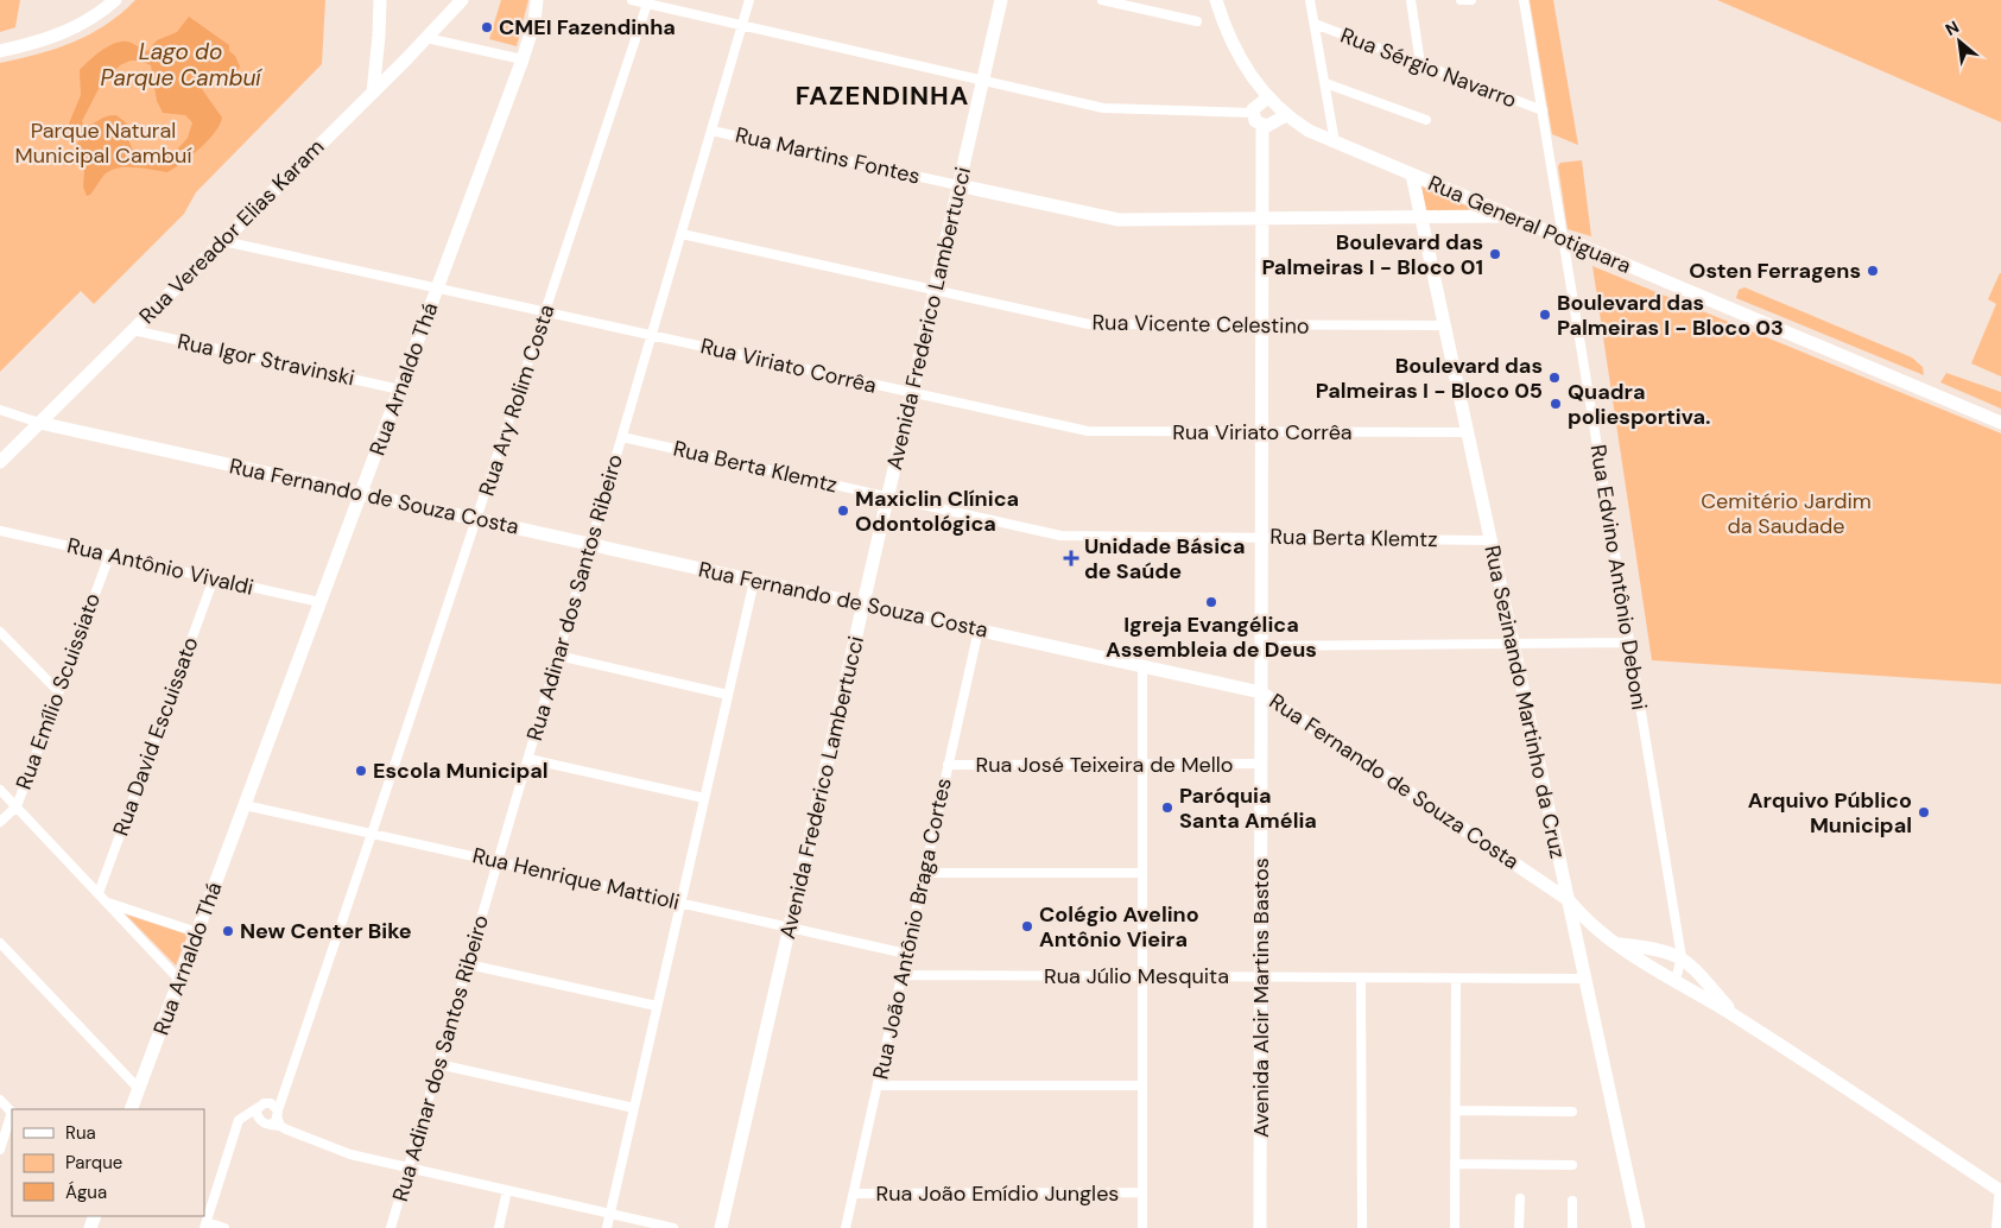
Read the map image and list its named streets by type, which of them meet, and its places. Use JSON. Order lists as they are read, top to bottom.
{
  "streets": {
    "street": [
      "Rua Sérgio Navarro",
      "Rua Martins Fontes",
      "Rua General Potiguara",
      "Rua Vereador Elias Karam",
      "Avenida Frederico Lambertucci",
      "Rua Vicente Celestino",
      "Rua Igor Stravinski",
      "Rua Viriato Corrêa",
      "Rua Arnaldo Thá",
      "Rua Ary Rolim Costa",
      "Rua Berta Klemtz",
      "Rua Fernando de Souza Costa",
      "Rua Antônio Vivaldi",
      "Rua Edvino Antônio Deboni",
      "Rua Adinar dos Santos Ribeiro",
      "Rua Emílio Scuissiato",
      "Rua Sezinando Martinho da Cruz",
      "Rua David Escuissato",
      "Rua José Teixeira de Mello",
      "Rua Henrique Mattioli",
      "Rua João Antônio Braga Cortes",
      "Rua Júlio Mesquita",
      "Avenida Alcir Martins Bastos",
      "Rua João Emídio Jungles"
    ]
  },
  "crossings": [
    ["Rua Sérgio Navarro", "Rua Edvino Antônio Deboni"],
    ["Rua Martins Fontes", "Rua General Potiguara"],
    ["Rua Martins Fontes", "Avenida Frederico Lambertucci"],
    ["Rua Martins Fontes", "Rua Adinar dos Santos Ribeiro"],
    ["Rua Martins Fontes", "Rua Sezinando Martinho da Cruz"],
    ["Rua Martins Fontes", "Avenida Alcir Martins Bastos"],
    ["Rua General Potiguara", "Rua Edvino Antônio Deboni"],
    ["Rua General Potiguara", "Rua Sezinando Martinho da Cruz"],
    ["Rua Vereador Elias Karam", "Rua Igor Stravinski"],
    ["Rua Vereador Elias Karam", "Rua Viriato Corrêa"],
    ["Rua Vereador Elias Karam", "Rua Fernando de Souza Costa"],
    ["Avenida Frederico Lambertucci", "Rua Vicente Celestino"],
    ["Avenida Frederico Lambertucci", "Rua Viriato Corrêa"],
    ["Avenida Frederico Lambertucci", "Rua Berta Klemtz"],
    ["Avenida Frederico Lambertucci", "Rua Fernando de Souza Costa"],
    ["Avenida Frederico Lambertucci", "Rua Henrique Mattioli"],
    ["Rua Vicente Celestino", "Rua Adinar dos Santos Ribeiro"],
    ["Rua Vicente Celestino", "Rua Sezinando Martinho da Cruz"],
    ["Rua Vicente Celestino", "Avenida Alcir Martins Bastos"],
    ["Rua Igor Stravinski", "Rua Arnaldo Thá"],
    ["Rua Viriato Corrêa", "Rua Arnaldo Thá"],
    ["Rua Viriato Corrêa", "Rua Ary Rolim Costa"],
    ["Rua Viriato Corrêa", "Rua Adinar dos Santos Ribeiro"],
    ["Rua Viriato Corrêa", "Rua Sezinando Martinho da Cruz"],
    ["Rua Viriato Corrêa", "Avenida Alcir Martins Bastos"],
    ["Rua Arnaldo Thá", "Rua Fernando de Souza Costa"],
    ["Rua Arnaldo Thá", "Rua Antônio Vivaldi"],
    ["Rua Arnaldo Thá", "Rua Henrique Mattioli"],
    ["Rua Ary Rolim Costa", "Rua Fernando de Souza Costa"],
    ["Rua Ary Rolim Costa", "Rua Henrique Mattioli"],
    ["Rua Berta Klemtz", "Rua Adinar dos Santos Ribeiro"],
    ["Rua Berta Klemtz", "Rua Sezinando Martinho da Cruz"],
    ["Rua Berta Klemtz", "Avenida Alcir Martins Bastos"],
    ["Rua Fernando de Souza Costa", "Rua Edvino Antônio Deboni"],
    ["Rua Fernando de Souza Costa", "Rua Adinar dos Santos Ribeiro"],
    ["Rua Fernando de Souza Costa", "Rua Sezinando Martinho da Cruz"],
    ["Rua Fernando de Souza Costa", "Rua João Antônio Braga Cortes"],
    ["Rua Fernando de Souza Costa", "Avenida Alcir Martins Bastos"],
    ["Rua Antônio Vivaldi", "Rua Emílio Scuissiato"],
    ["Rua Antônio Vivaldi", "Rua David Escuissato"],
    ["Rua Adinar dos Santos Ribeiro", "Rua Henrique Mattioli"],
    ["Rua Sezinando Martinho da Cruz", "Rua Júlio Mesquita"],
    ["Rua José Teixeira de Mello", "Rua João Antônio Braga Cortes"],
    ["Rua José Teixeira de Mello", "Avenida Alcir Martins Bastos"],
    ["Rua Henrique Mattioli", "Rua João Antônio Braga Cortes"],
    ["Rua João Antônio Braga Cortes", "Rua Júlio Mesquita"],
    ["Rua João Antônio Braga Cortes", "Rua João Emídio Jungles"],
    ["Rua Júlio Mesquita", "Avenida Alcir Martins Bastos"]
  ],
  "districts": ["FAZENDINHA"],
  "water": ["Lago do Parque Cambuí"],
  "parks": ["Parque Natural Municipal Cambuí", "Cemitério Jardim da Saudade"],
  "places": {
    "other": [
      "CMEI Fazendinha",
      "Boulevard das Palmeiras I - Bloco 01",
      "Osten Ferragens",
      "Boulevard das Palmeiras I - Bloco 03",
      "Boulevard das Palmeiras I - Bloco 05",
      "Quadra poliesportiva.",
      "Maxiclin Clínica Odontológica",
      "Igreja Evangélica Assembleia de Deus",
      "Escola Municipal",
      "Paróquia Santa Amélia",
      "Arquivo Público Municipal",
      "Colégio Avelino Antônio Vieira",
      "New Center Bike"
    ],
    "health": ["Unidade Básica de Saúde"]
  },
  "legend": ["Rua", "Parque", "Água"],
  "north": "top left"
}
